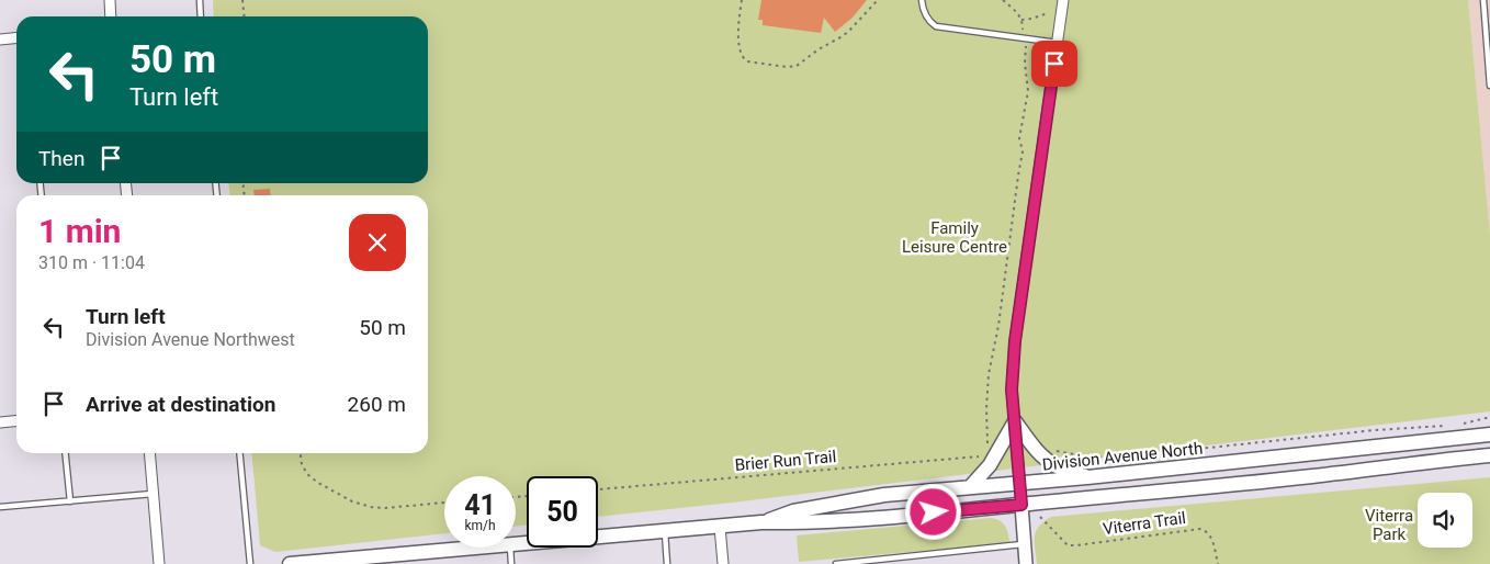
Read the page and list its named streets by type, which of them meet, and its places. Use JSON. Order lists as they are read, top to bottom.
{
  "streets": {
    "main road": ["Division Avenue North"],
    "path": ["Brier Run Trail", "Viterra Trail"]
  },
  "parks": ["Family Leisure Centre", "Viterra Park"],
  "page": {
    "turn": ["50 m", "Turn left"],
    "then": "Then",
    "heading": ["1 min", "310 m · 11:04"],
    "list": [
      {
        "name": "Turn left",
        "note": "Division Avenue Northwest",
        "value": "50 m"
      },
      {
        "name": "Arrive at destination",
        "value": "260 m"
      }
    ],
    "speed": "41 km/h",
    "limit": "50"
  }
}
